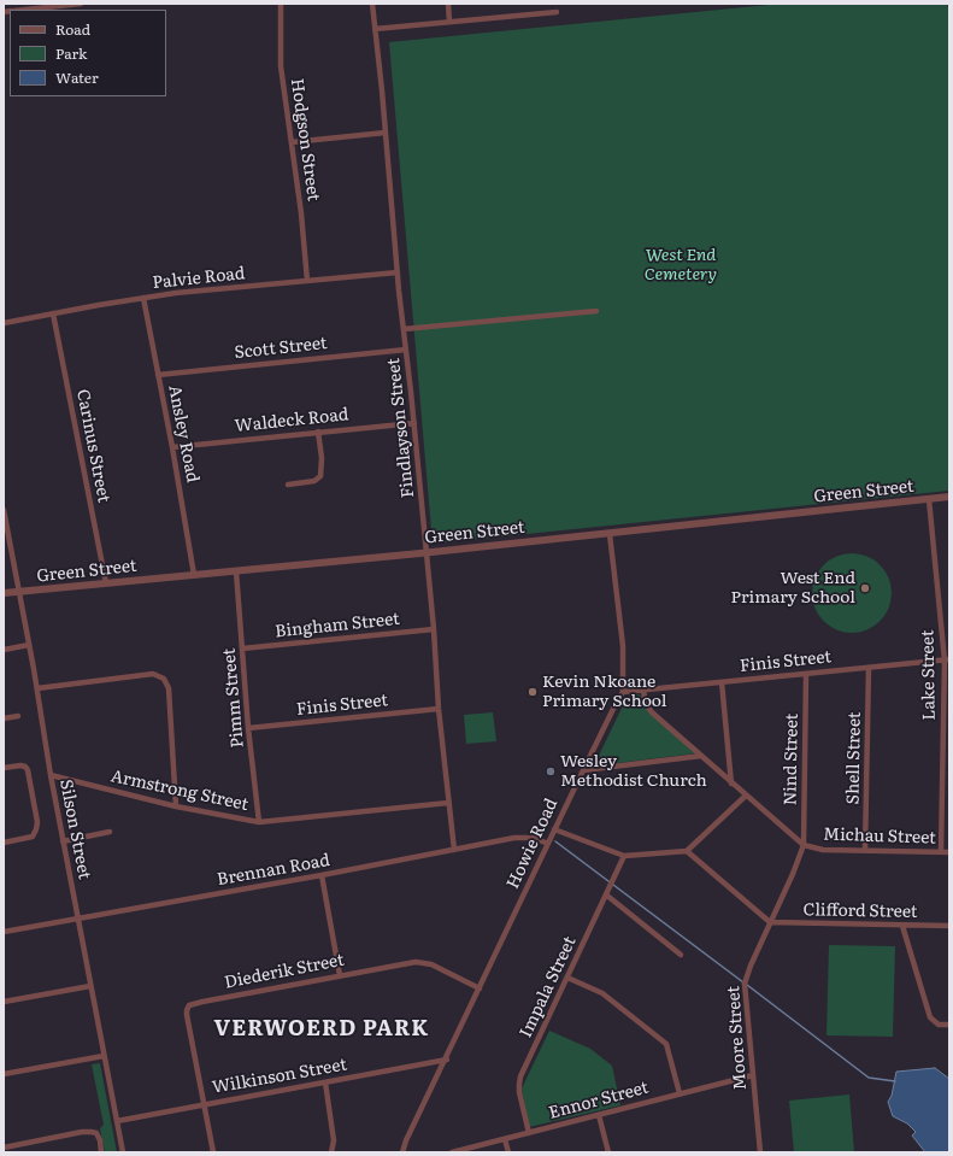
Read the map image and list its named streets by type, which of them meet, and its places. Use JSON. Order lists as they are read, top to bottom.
{
  "streets": {
    "street": [
      "Hodgson Street",
      "Palvie Road",
      "Scott Street",
      "Waldeck Road",
      "Findlayson Street",
      "Ansley Road",
      "Carinus Street",
      "Green Street",
      "Bingham Street",
      "Finis Street",
      "Lake Street",
      "Pimm Street",
      "Shell Street",
      "Nind Street",
      "Armstrong Street",
      "Silson Street",
      "Michau Street",
      "Howie Road",
      "Brennan Road",
      "Clifford Street",
      "Diederik Street",
      "Impala Street",
      "Moore Street",
      "Wilkinson Street",
      "Ennor Street"
    ]
  },
  "crossings": [
    ["Hodgson Street", "Palvie Road"],
    ["Palvie Road", "Findlayson Street"],
    ["Palvie Road", "Ansley Road"],
    ["Palvie Road", "Carinus Street"],
    ["Scott Street", "Findlayson Street"],
    ["Scott Street", "Ansley Road"],
    ["Waldeck Road", "Findlayson Street"],
    ["Waldeck Road", "Ansley Road"],
    ["Findlayson Street", "Green Street"],
    ["Findlayson Street", "Bingham Street"],
    ["Findlayson Street", "Finis Street"],
    ["Findlayson Street", "Armstrong Street"],
    ["Findlayson Street", "Brennan Road"],
    ["Ansley Road", "Green Street"],
    ["Carinus Street", "Green Street"],
    ["Green Street", "Lake Street"],
    ["Green Street", "Pimm Street"],
    ["Green Street", "Silson Street"],
    ["Bingham Street", "Pimm Street"],
    ["Finis Street", "Lake Street"],
    ["Finis Street", "Pimm Street"],
    ["Finis Street", "Shell Street"],
    ["Finis Street", "Nind Street"],
    ["Finis Street", "Michau Street"],
    ["Finis Street", "Howie Road"],
    ["Lake Street", "Michau Street"],
    ["Pimm Street", "Armstrong Street"],
    ["Shell Street", "Michau Street"],
    ["Nind Street", "Michau Street"],
    ["Nind Street", "Moore Street"],
    ["Armstrong Street", "Silson Street"],
    ["Silson Street", "Brennan Road"],
    ["Silson Street", "Wilkinson Street"],
    ["Michau Street", "Moore Street"],
    ["Howie Road", "Brennan Road"],
    ["Howie Road", "Diederik Street"],
    ["Howie Road", "Wilkinson Street"],
    ["Clifford Street", "Moore Street"],
    ["Diederik Street", "Wilkinson Street"],
    ["Impala Street", "Ennor Street"],
    ["Moore Street", "Ennor Street"]
  ],
  "districts": ["VERWOERD PARK"],
  "parks": ["West End Cemetery"],
  "places": ["West End Primary School", "Kevin Nkoane Primary School", "Wesley Methodist Church"],
  "legend": ["Road", "Park", "Water"]
}
